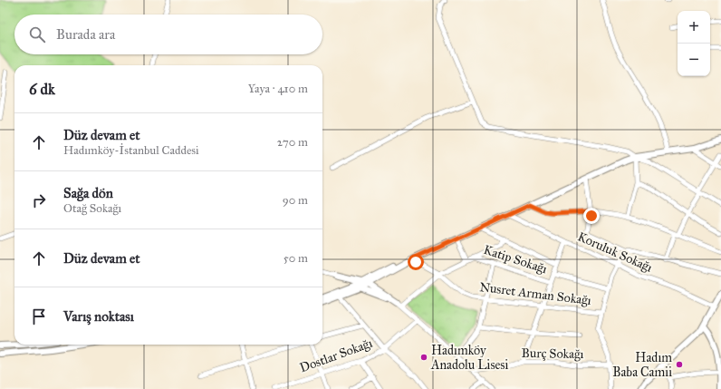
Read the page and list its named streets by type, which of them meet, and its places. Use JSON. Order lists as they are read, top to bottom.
{
  "streets": {
    "street": [
      "Koruluk Sokağı",
      "Katip Sokağı",
      "Nusret Arman Sokağı",
      "Burç Sokağı",
      "Dostlar Sokağı"
    ]
  },
  "places": ["Hadımköy Anadolu Lisesi", "Hadım Baba Camii"],
  "page": {
    "map_buttons": ["+", "−"],
    "search": "Burada ara",
    "heading": ["6 dk", "Yaya · 410 m"],
    "list": [
      ["Düz devam et", "Hadımköy-İstanbul Caddesi", "270 m"],
      ["Sağa dön", "Otağ Sokağı", "90 m"],
      ["Düz devam et", "50 m"],
      "Varış noktası"
    ]
  }
}
